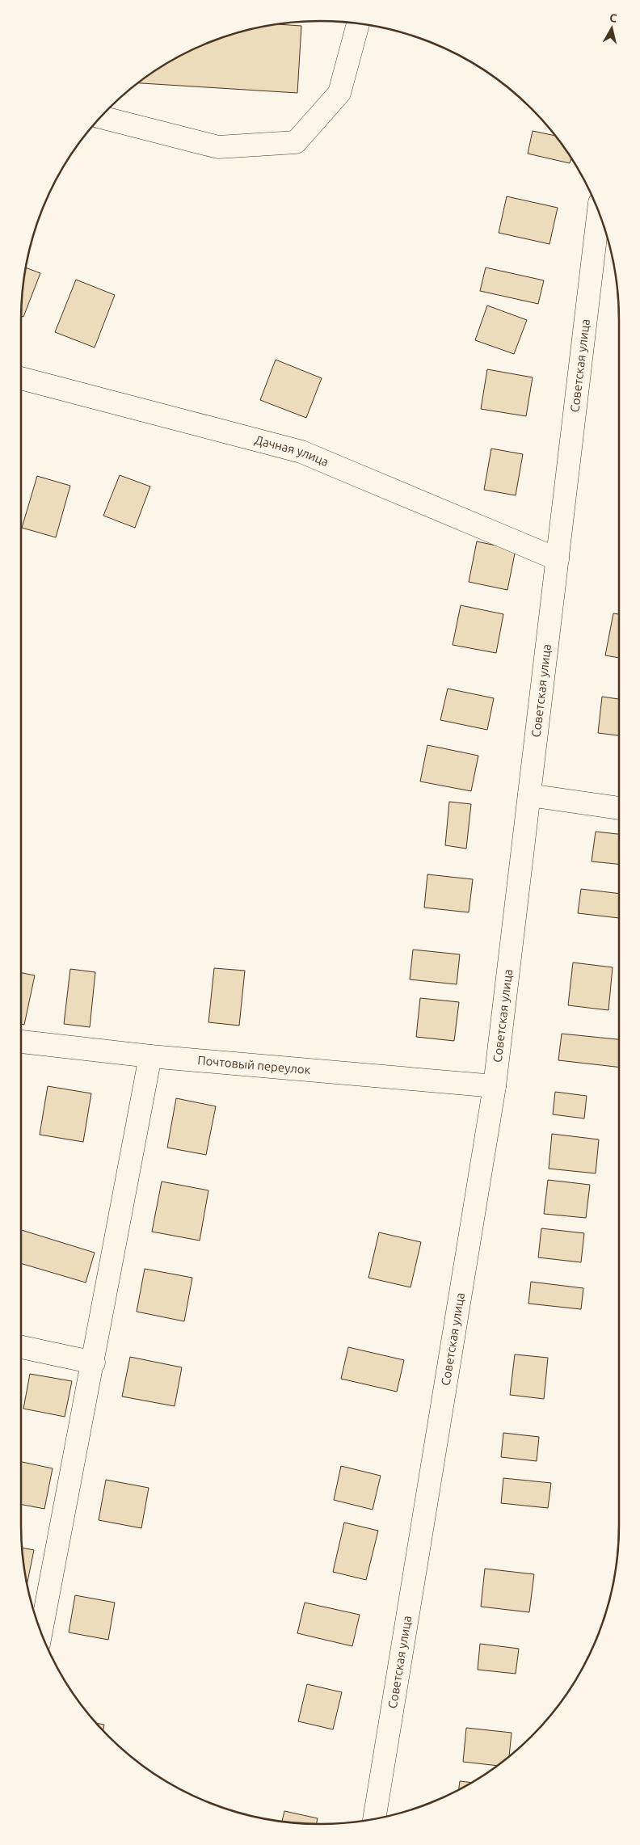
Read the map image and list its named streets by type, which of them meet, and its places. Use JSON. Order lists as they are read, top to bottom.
{
  "streets": {
    "street": ["Советская улица", "Дачная улица", "Почтовый переулок"]
  },
  "crossings": [
    ["Советская улица", "Дачная улица"],
    ["Советская улица", "Почтовый переулок"]
  ],
  "north": "top"
}
